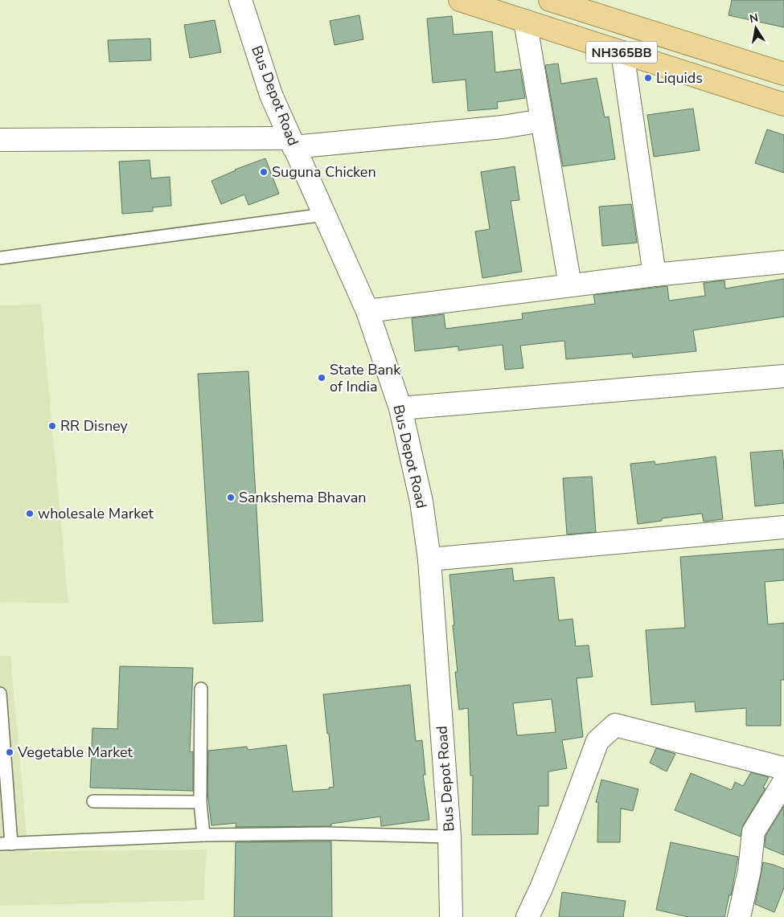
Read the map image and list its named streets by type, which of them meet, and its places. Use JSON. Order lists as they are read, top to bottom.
{
  "streets": {
    "highway": ["NH365BB"],
    "street": ["Bus Depot Road"]
  },
  "places": [
    "Liquids",
    "Suguna Chicken",
    "State Bank of India",
    "RR Disney",
    "Sankshema Bhavan",
    "wholesale Market",
    "Vegetable Market"
  ],
  "north": "top"
}
